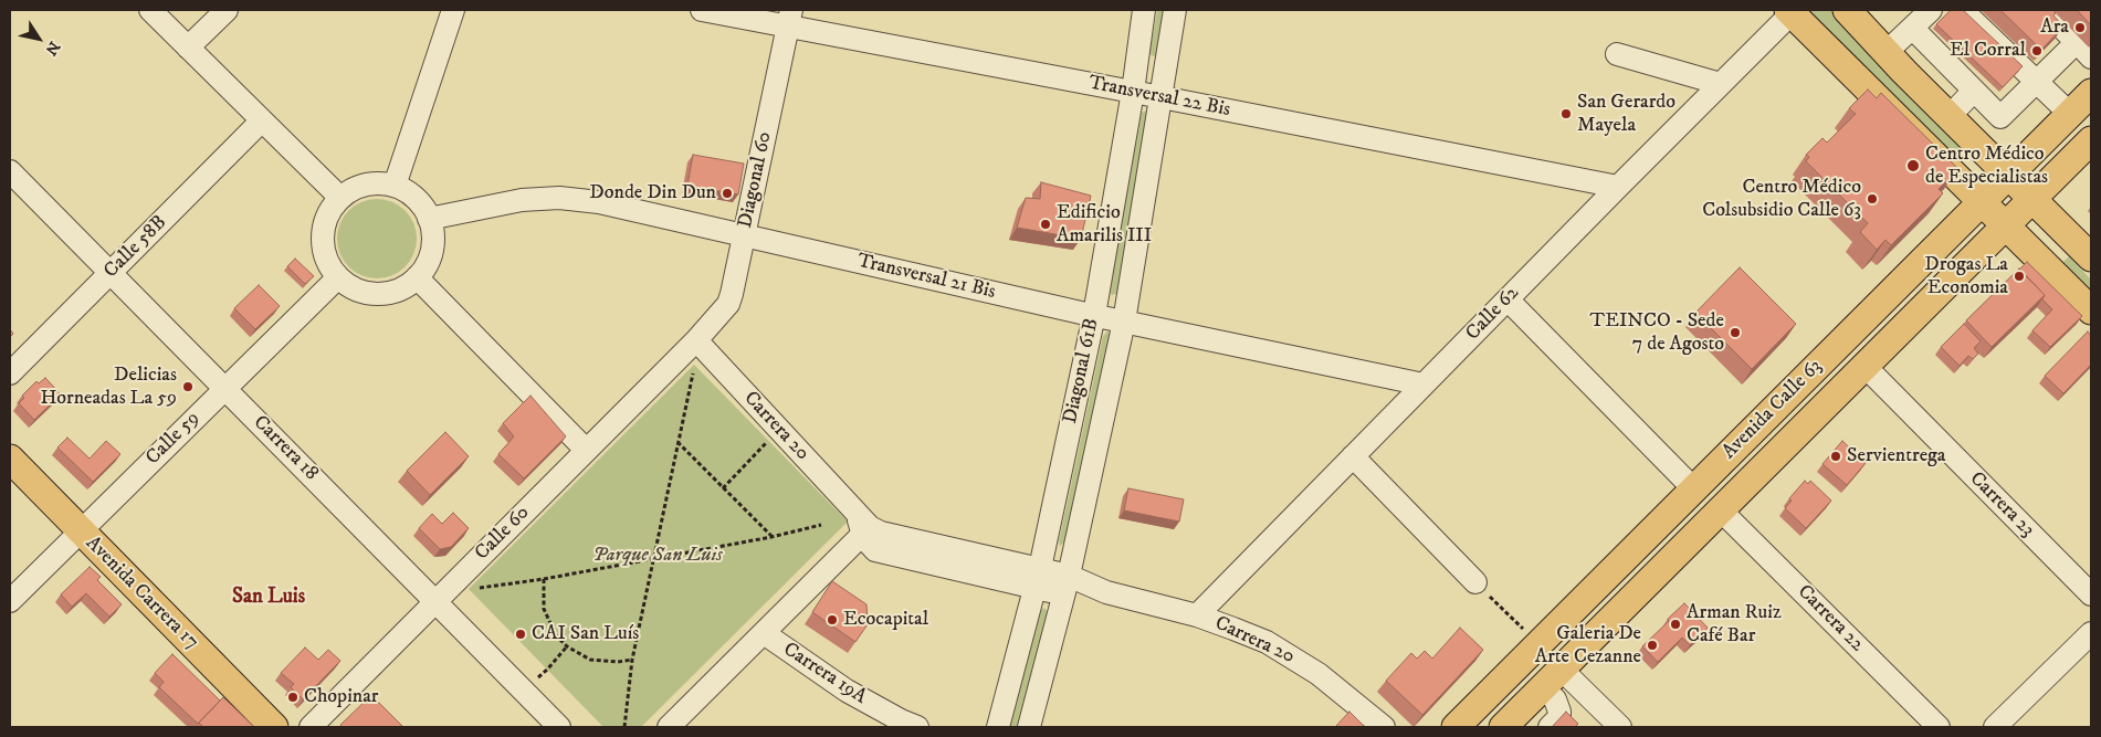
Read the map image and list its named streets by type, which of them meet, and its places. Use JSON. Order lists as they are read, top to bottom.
{
  "streets": {
    "main road": ["Avenida Calle 63", "Avenida Carrera 17"],
    "street": [
      "Transversal 22 Bis",
      "Diagonal 60",
      "Calle 58B",
      "Transversal 21 Bis",
      "Calle 62",
      "Diagonal 61B",
      "Carrera 20",
      "Calle 59",
      "Carrera 18",
      "Carrera 23",
      "Calle 60",
      "Carrera 22",
      "Carrera 19A"
    ]
  },
  "crossings": [
    ["Transversal 22 Bis", "Diagonal 60"],
    ["Transversal 22 Bis", "Calle 62"],
    ["Transversal 22 Bis", "Diagonal 61B"],
    ["Diagonal 60", "Transversal 21 Bis"],
    ["Diagonal 60", "Carrera 20"],
    ["Diagonal 60", "Calle 60"],
    ["Calle 58B", "Carrera 18"],
    ["Transversal 21 Bis", "Calle 62"],
    ["Transversal 21 Bis", "Diagonal 61B"],
    ["Transversal 21 Bis", "Calle 59"],
    ["Calle 62", "Carrera 20"],
    ["Diagonal 61B", "Carrera 20"],
    ["Avenida Calle 63", "Carrera 23"],
    ["Avenida Calle 63", "Carrera 22"],
    ["Carrera 20", "Calle 60"],
    ["Calle 59", "Carrera 18"],
    ["Calle 59", "Avenida Carrera 17"],
    ["Carrera 18", "Calle 60"]
  ],
  "districts": ["San Luis"],
  "parks": ["Parque San Luis"],
  "places": [
    "Ara",
    "El Corral",
    "San Gerardo Mayela",
    "Centro Médico de Especialistas",
    "Donde Din Dun",
    "Centro Médico Colsubsidio Calle 63",
    "Edificio Amarilis III",
    "Drogas La Economia",
    "TEINCO - Sede 7 de Agosto",
    "Delicias Horneadas La 59",
    "Servientrega",
    "Ecocapital",
    "Arman Ruiz Café Bar",
    "CAI San Luís",
    "Galeria De Arte Cezanne",
    "Chopinar"
  ],
  "north": "bottom right"
}
